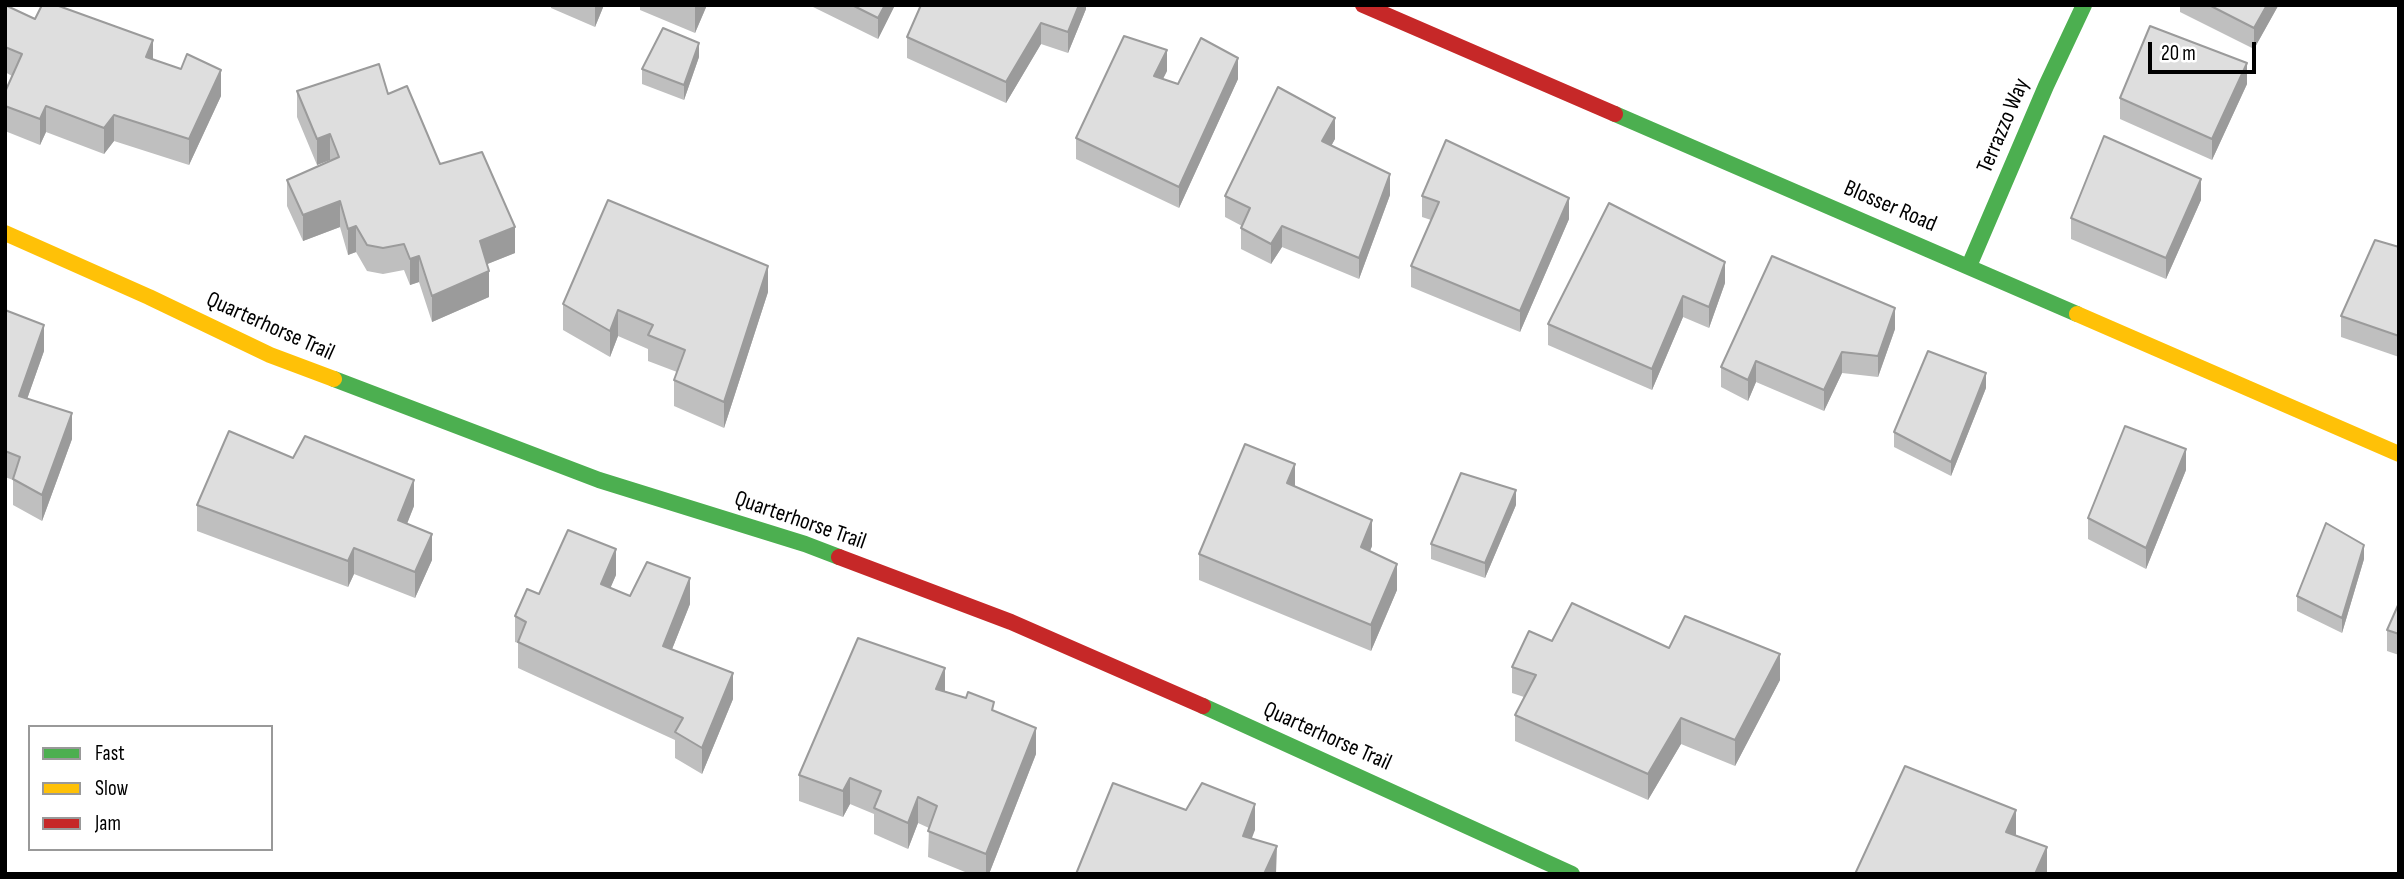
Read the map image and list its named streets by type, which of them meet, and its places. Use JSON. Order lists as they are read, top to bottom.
{
  "streets": {
    "street": ["Terrazzo Way", "Blosser Road", "Quarterhorse Trail"]
  },
  "crossings": [
    ["Terrazzo Way", "Blosser Road"]
  ],
  "legend": ["Fast", "Slow", "Jam"],
  "scale_bar": "20 m"
}
